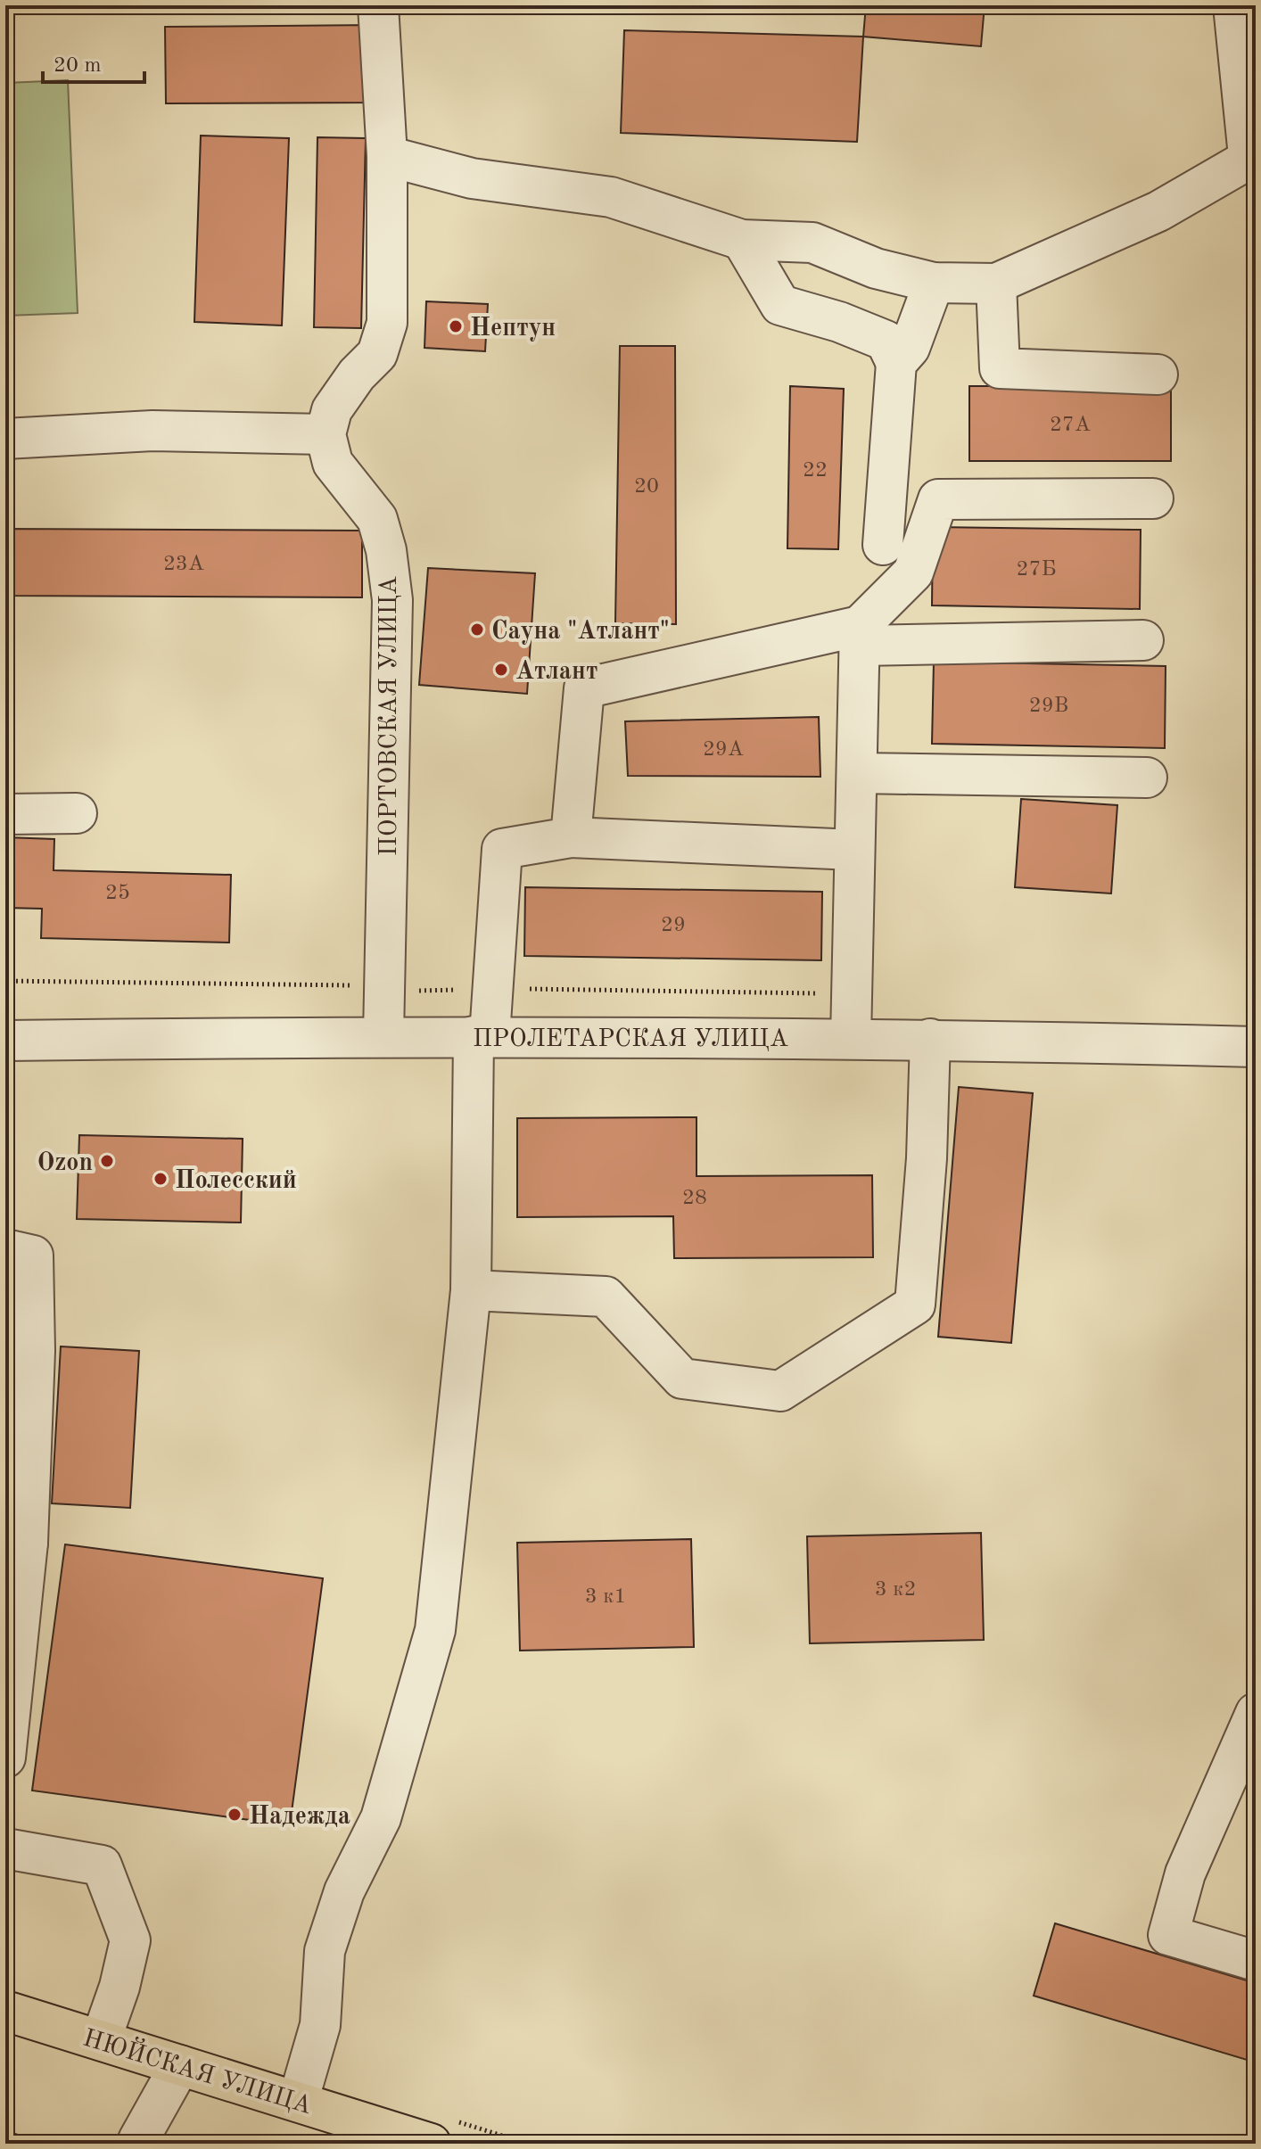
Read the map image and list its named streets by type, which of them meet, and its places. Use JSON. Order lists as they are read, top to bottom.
{
  "streets": {
    "main road": ["НЮЙСКАЯ УЛИЦА"],
    "street": ["ПОРТОВСКАЯ УЛИЦА", "ПРОЛЕТАРСКАЯ УЛИЦА"]
  },
  "crossings": [
    ["ПОРТОВСКАЯ УЛИЦА", "ПРОЛЕТАРСКАЯ УЛИЦА"]
  ],
  "places": [
    "Нептун",
    "Сауна \"Атлант\"",
    "Атлант",
    "Ozon",
    "Полесский",
    "Надежда"
  ],
  "house_numbers": [
    "27А",
    "22",
    "20",
    "23А",
    "27Б",
    "29В",
    "29А",
    "25",
    "29",
    "28",
    "3 к2",
    "3 к1"
  ],
  "scale_bar": "20 m"
}
